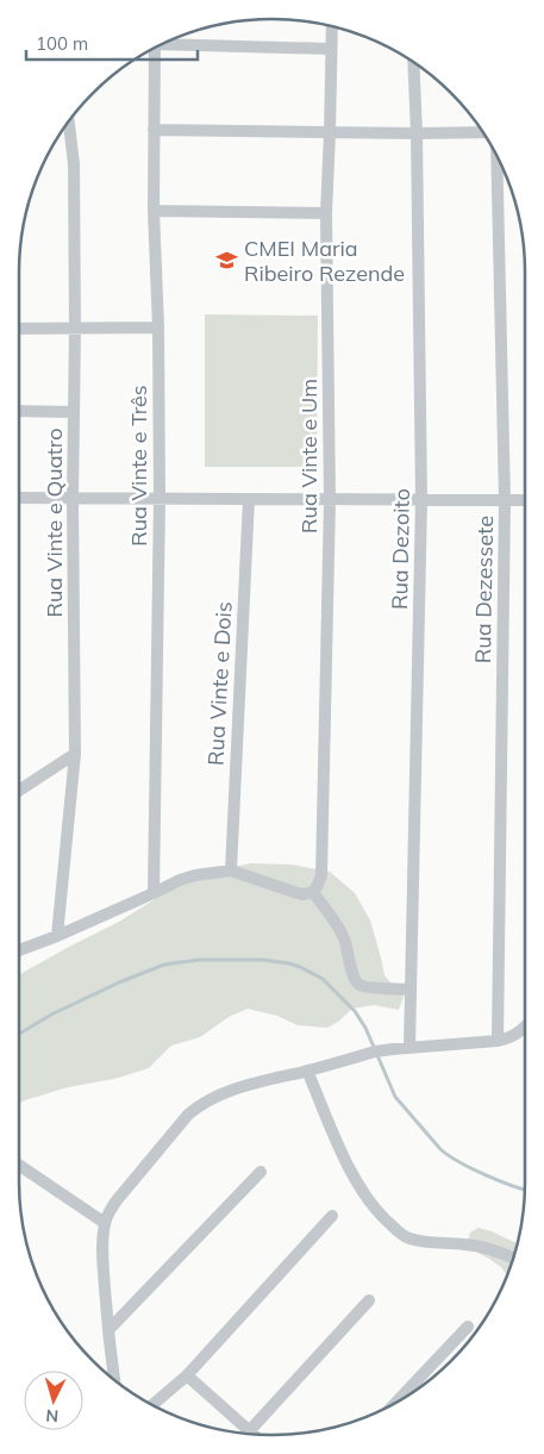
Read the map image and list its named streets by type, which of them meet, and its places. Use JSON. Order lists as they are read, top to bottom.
{
  "streets": {
    "street": [
      "Rua Vinte e Um",
      "Rua Vinte e Três",
      "Rua Vinte e Quatro",
      "Rua Dezoito",
      "Rua Dezessete",
      "Rua Vinte e Dois"
    ]
  },
  "places": {
    "school or university": ["CMEI Maria Ribeiro Rezende"]
  },
  "scale_bar": "100 m",
  "north": "bottom"
}
